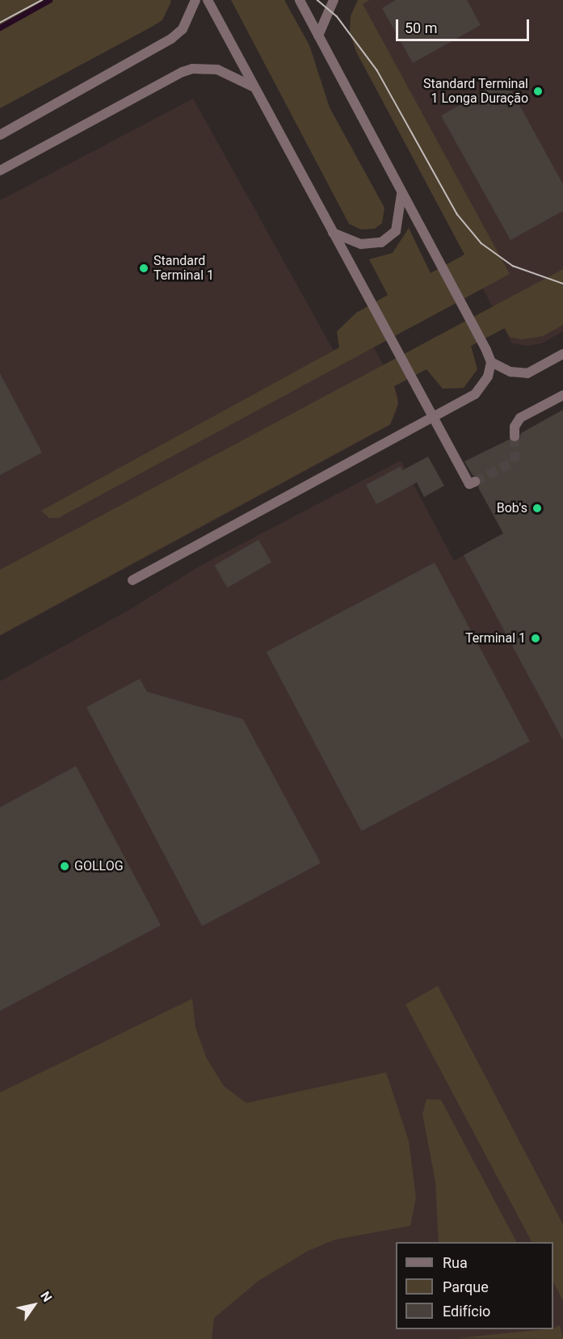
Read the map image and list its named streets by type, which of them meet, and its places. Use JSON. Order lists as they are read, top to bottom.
{
  "places": [
    "Standard Terminal 1 Longa Duração",
    "Standard Terminal 1",
    "Bob's",
    "Terminal 1",
    "GOLLOG"
  ],
  "legend": ["Rua", "Parque", "Edifício"],
  "scale_bar": "50 m",
  "north": "top right"
}
